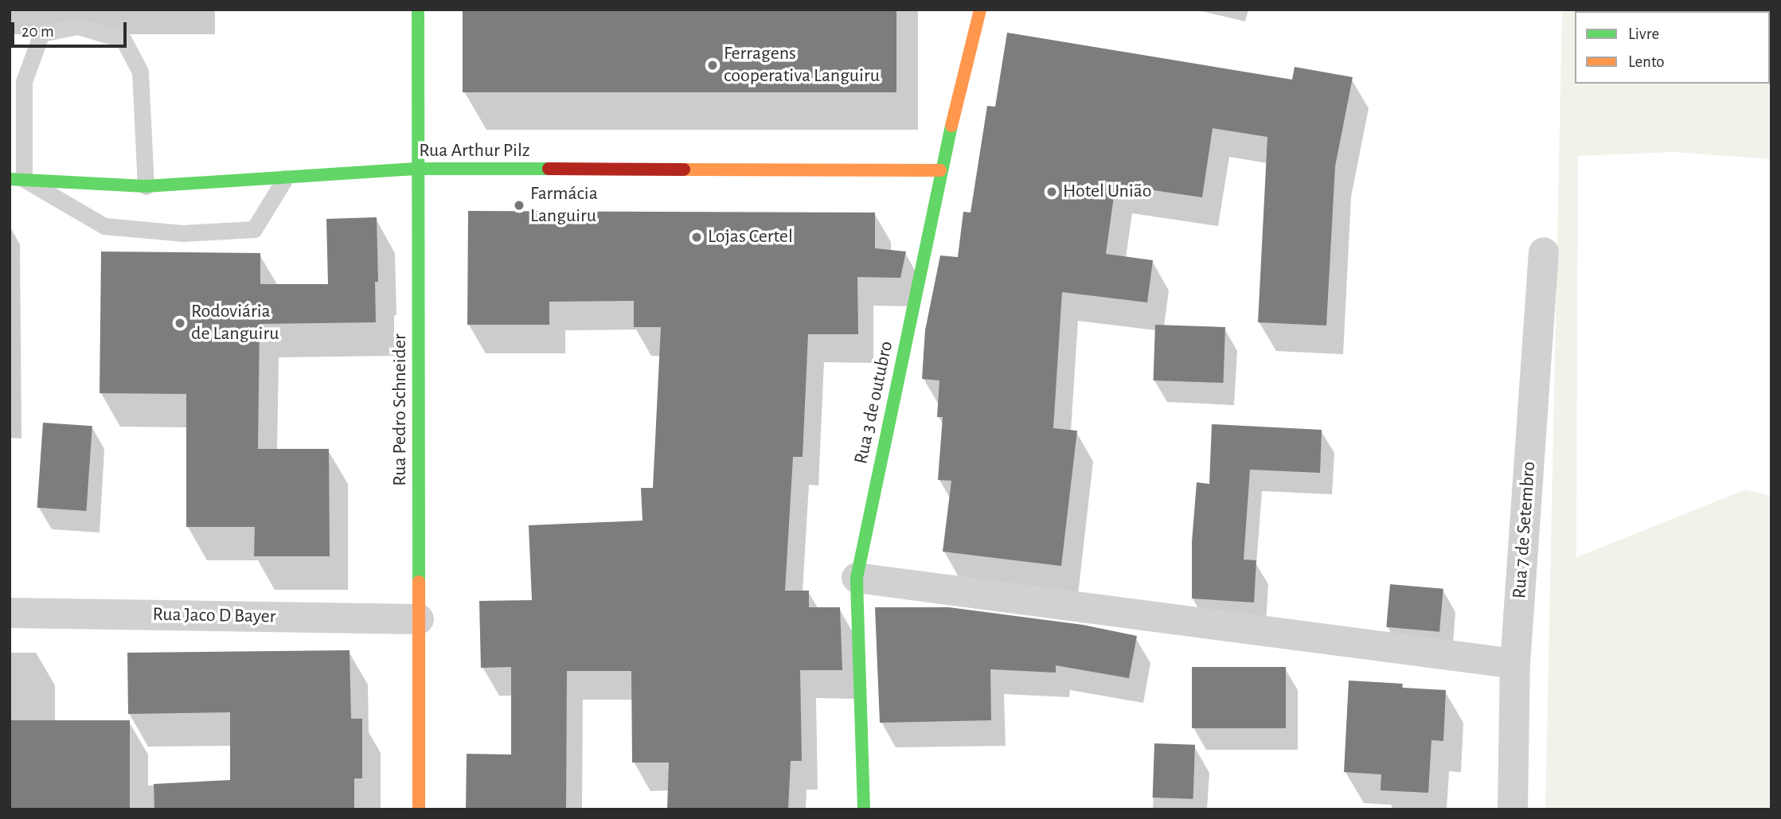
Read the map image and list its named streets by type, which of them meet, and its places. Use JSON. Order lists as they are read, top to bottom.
{
  "streets": {
    "main road": ["Rua Arthur Pilz", "Rua 3 de outubro", "Rua Pedro Schneider"],
    "street": ["Rua 7 de Setembro", "Rua Jaco D Bayer"]
  },
  "crossings": [
    ["Rua Arthur Pilz", "Rua 3 de outubro"],
    ["Rua Arthur Pilz", "Rua Pedro Schneider"],
    ["Rua Pedro Schneider", "Rua Jaco D Bayer"]
  ],
  "places": [
    "Ferragens cooperativa Languiru",
    "Hotel União",
    "Farmácia Languiru",
    "Lojas Certel",
    "Rodoviária de Languiru"
  ],
  "legend": ["Livre", "Lento"],
  "scale_bar": "20 m"
}
